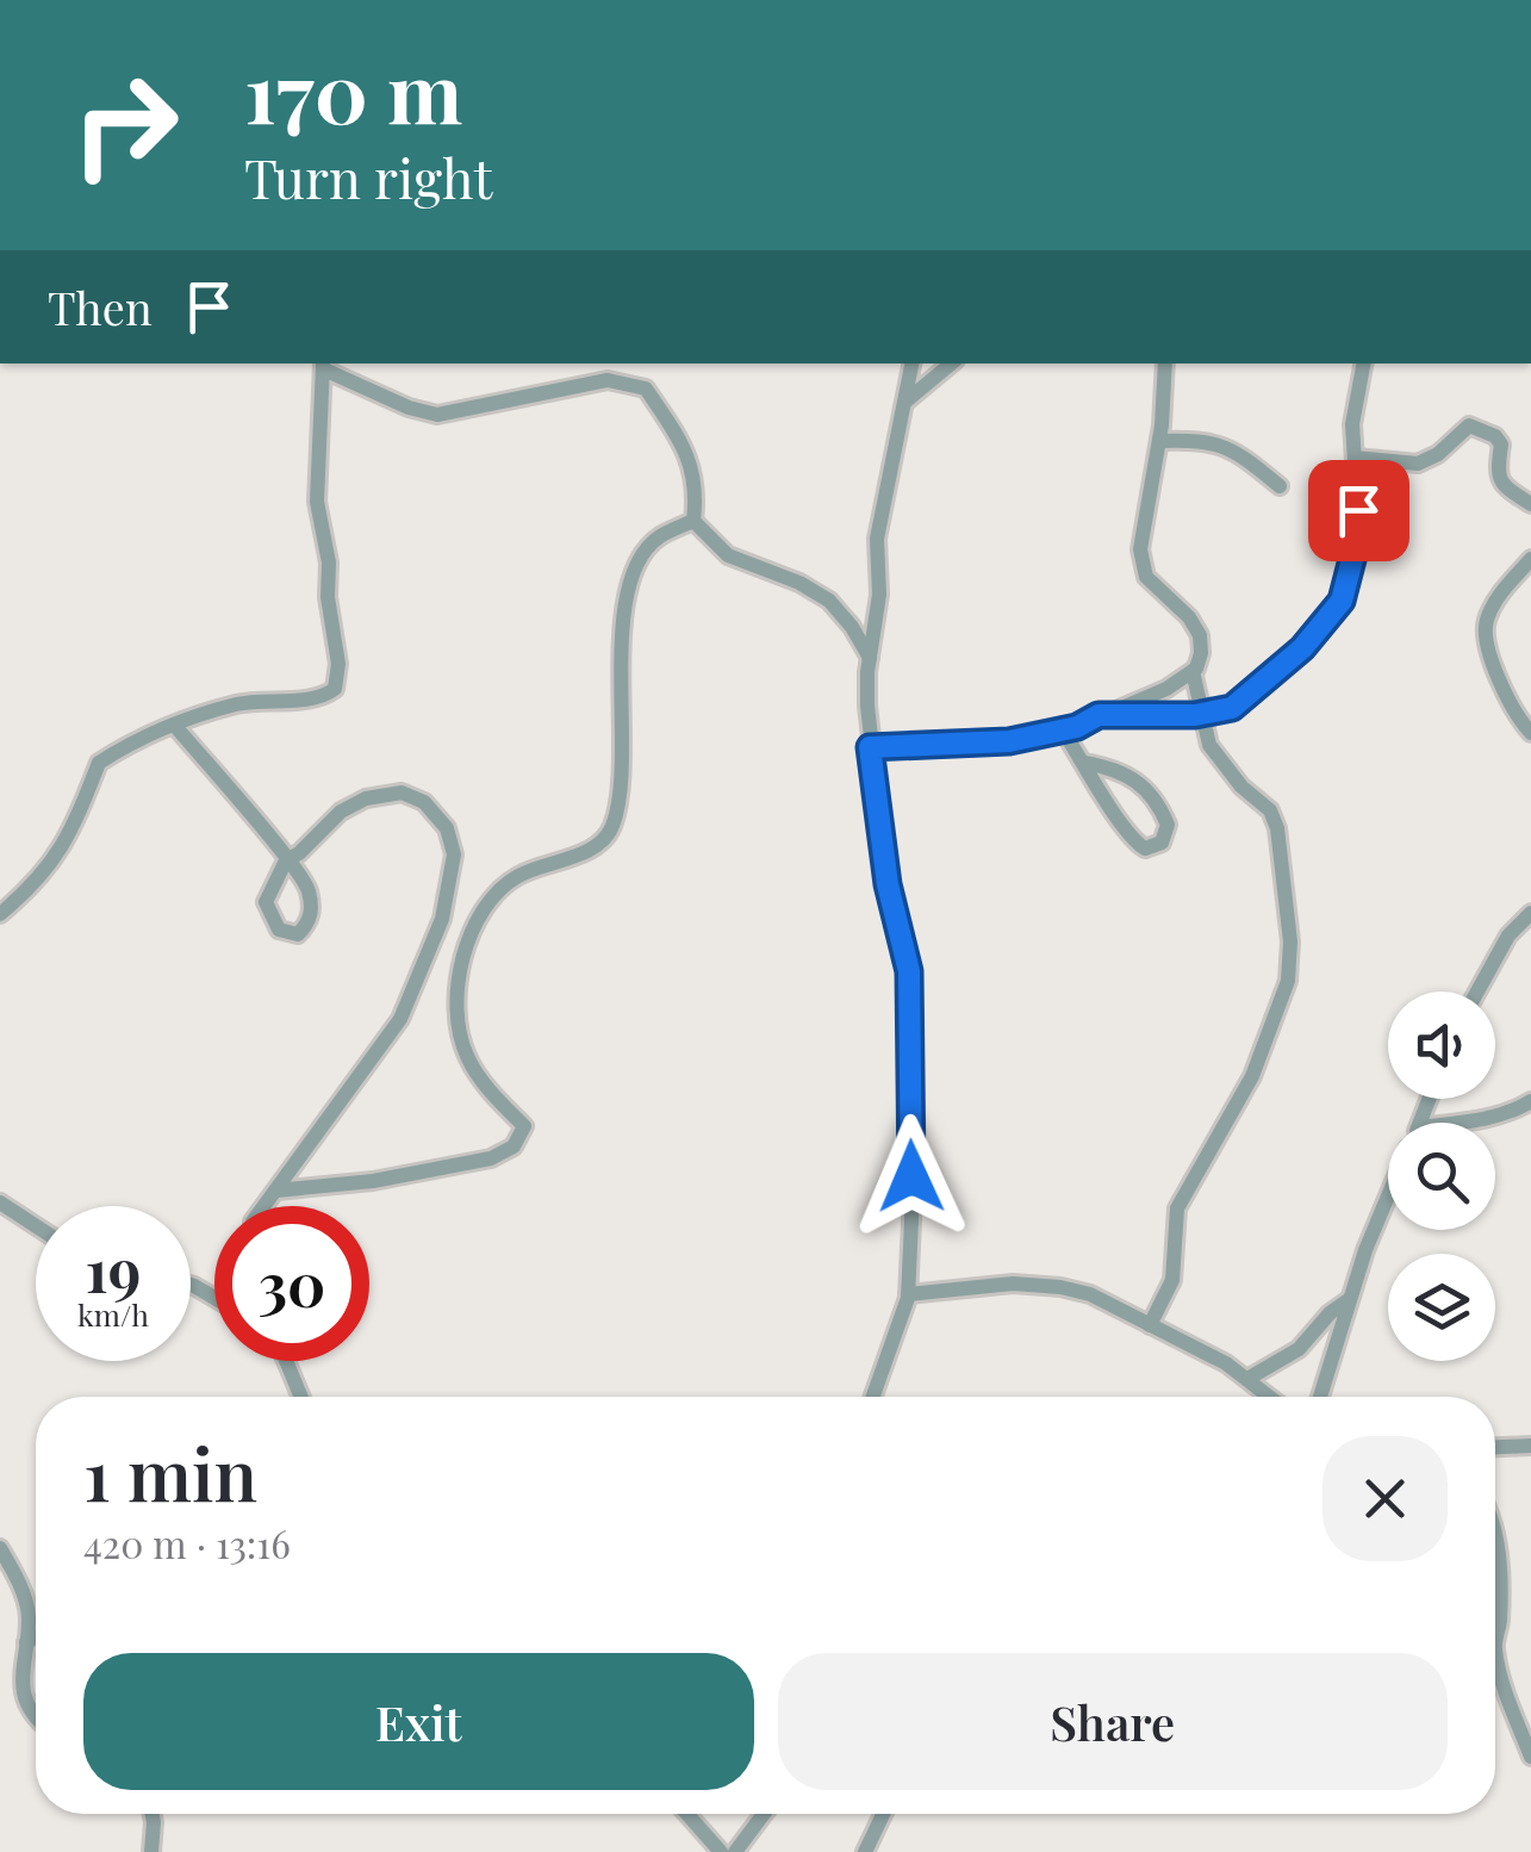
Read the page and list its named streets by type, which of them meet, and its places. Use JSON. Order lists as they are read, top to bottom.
{
  "page": {
    "turn": ["170 m", "Turn right"],
    "then": "Then",
    "speed": "19 km/h",
    "limit": "30",
    "heading": ["1 min", "420 m · 13:16"],
    "buttons": ["Exit", "Share"]
  }
}
